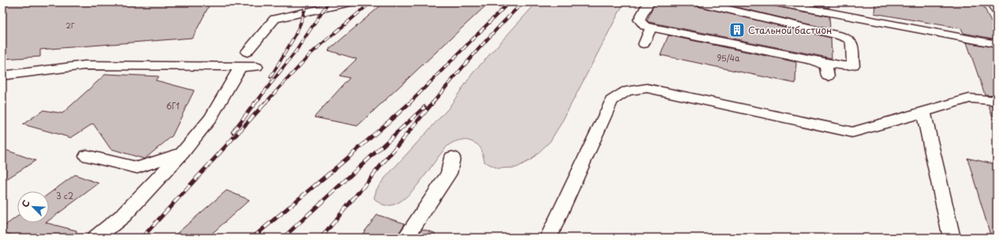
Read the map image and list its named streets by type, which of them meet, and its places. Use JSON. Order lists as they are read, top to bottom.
{
  "places": {
    "building": ["Стальной бастион"]
  },
  "house_numbers": [
    "2Г",
    "95/4а",
    "6Г1",
    "3 с2"
  ],
  "north": "top left"
}
